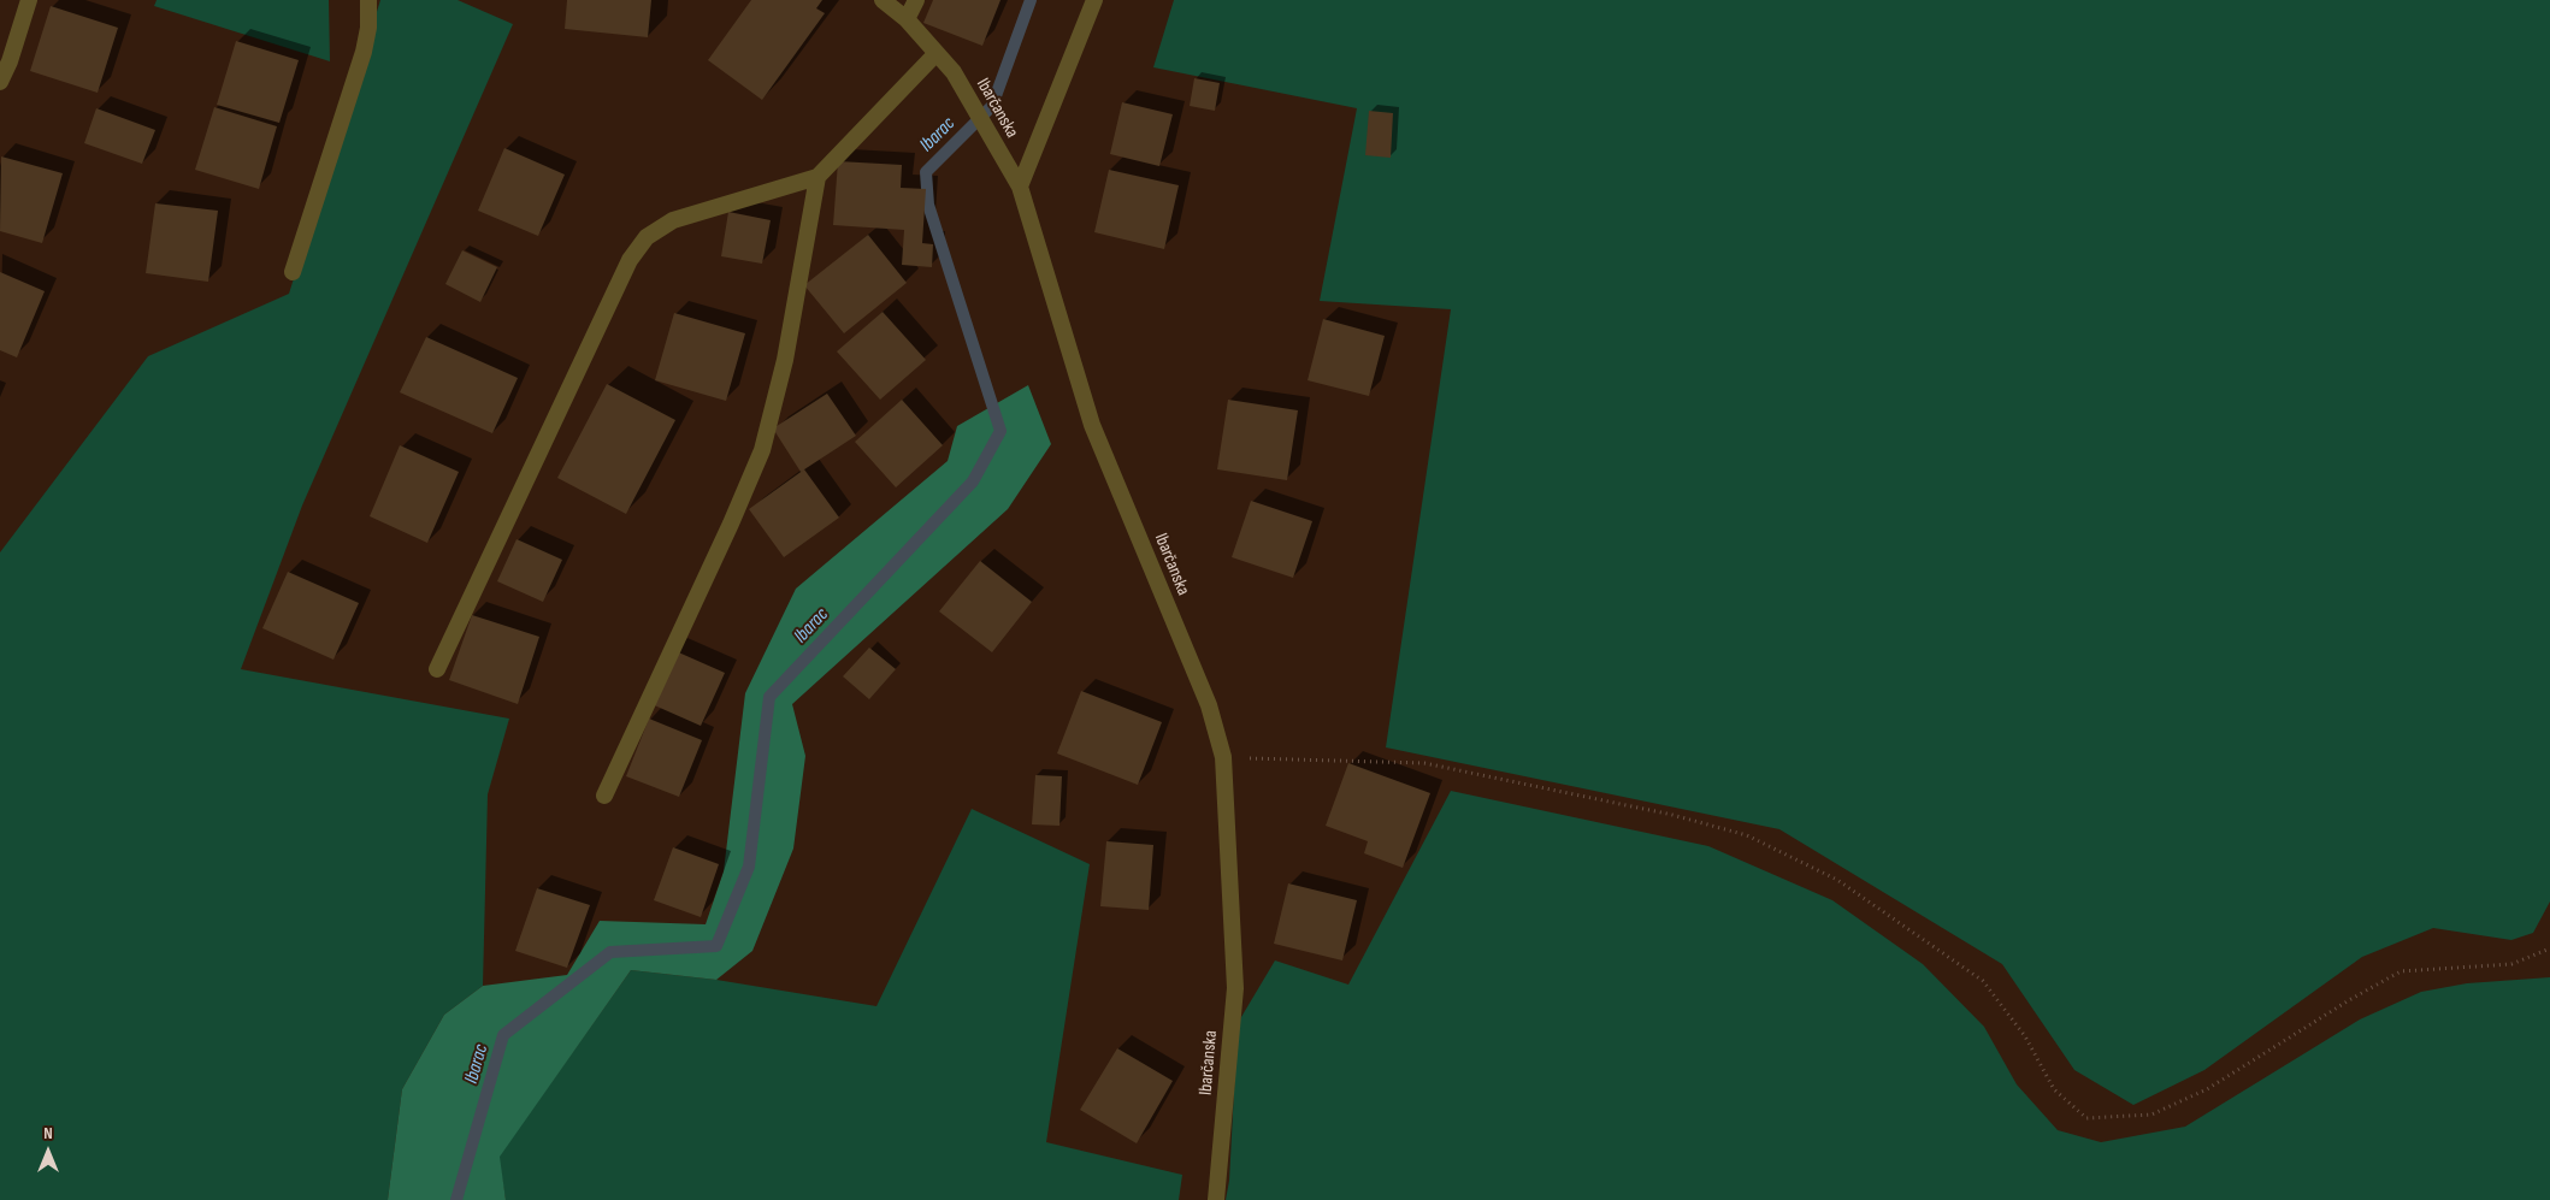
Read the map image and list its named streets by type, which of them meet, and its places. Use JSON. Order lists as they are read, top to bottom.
{
  "streets": {
    "street": ["Ibarčanska"]
  },
  "water": ["Ibarac"],
  "north": "top"
}
